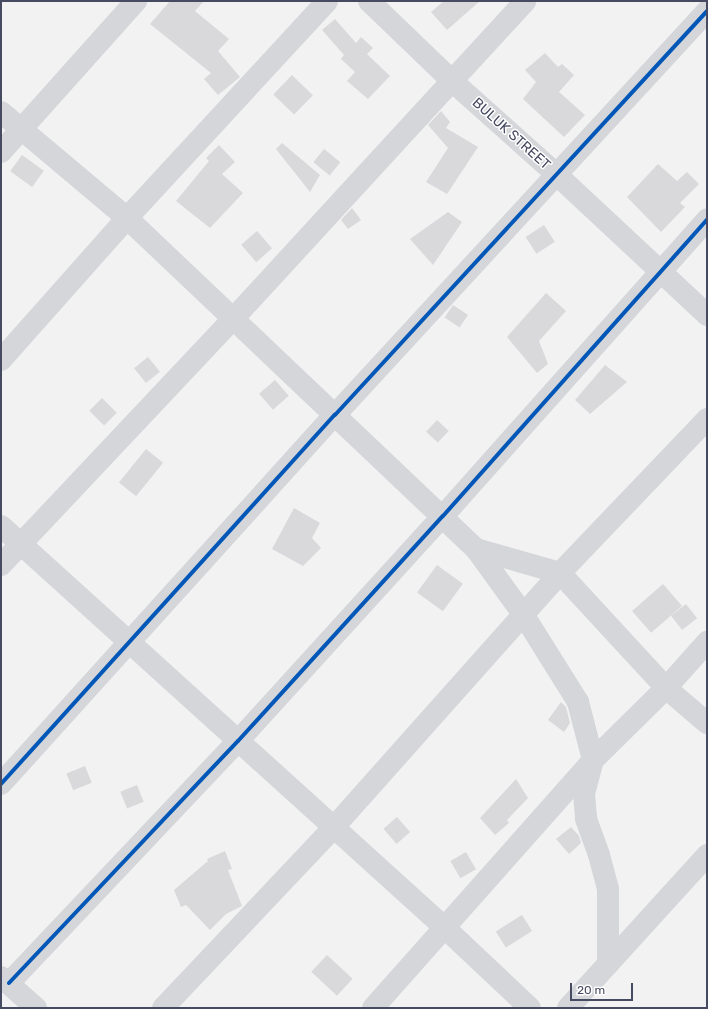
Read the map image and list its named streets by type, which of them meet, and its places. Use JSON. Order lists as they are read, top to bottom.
{
  "streets": {
    "street": ["BULUK STREET"]
  },
  "scale_bar": "20 m"
}
